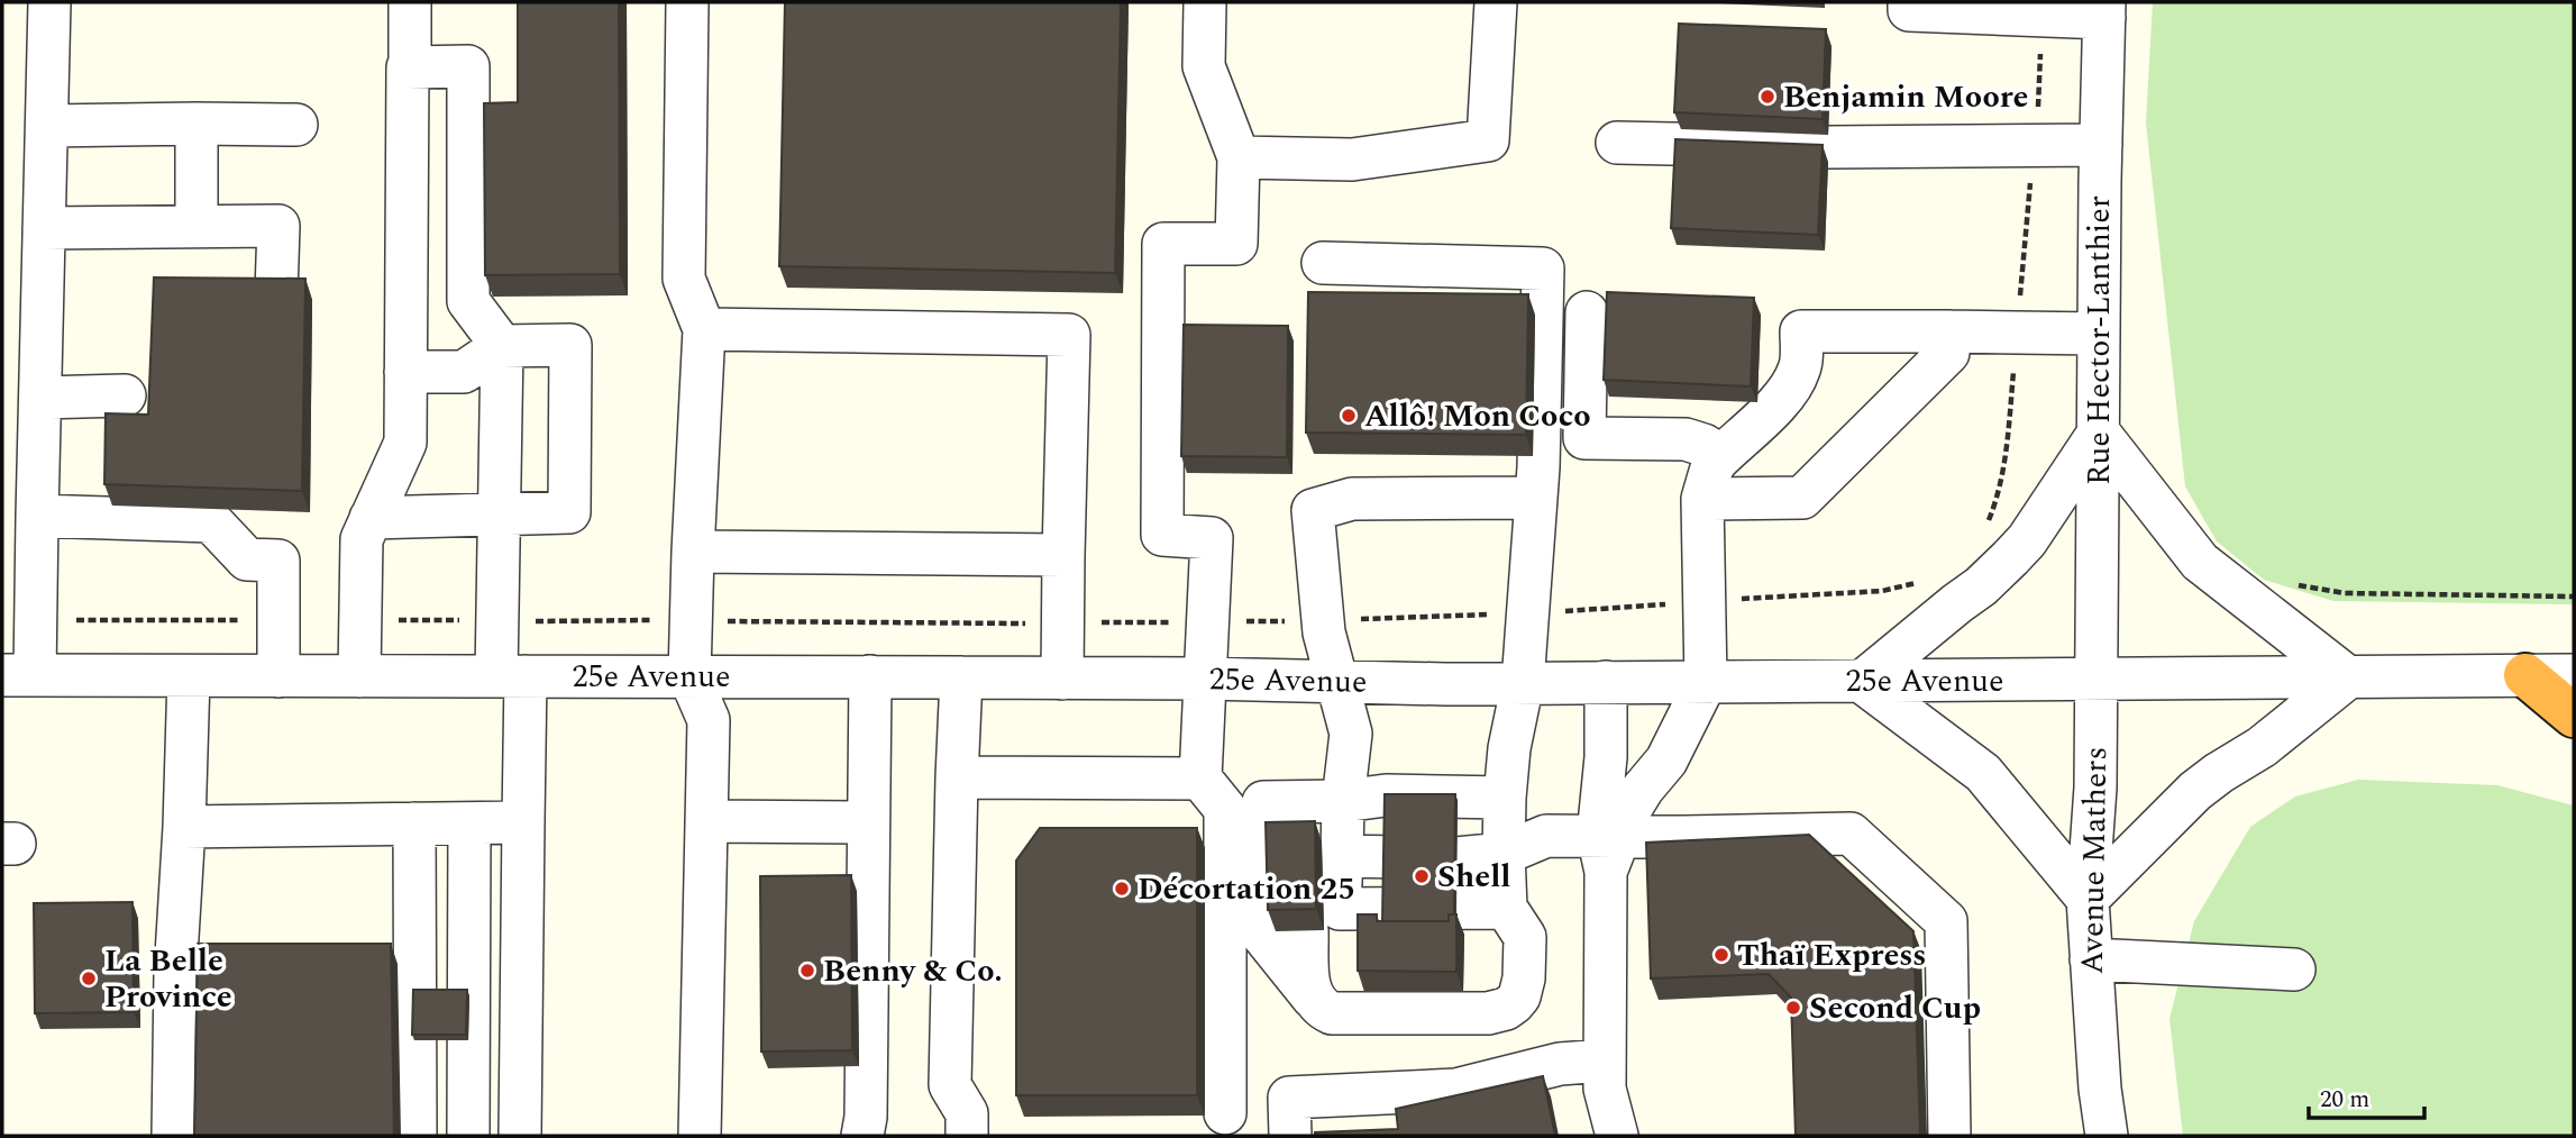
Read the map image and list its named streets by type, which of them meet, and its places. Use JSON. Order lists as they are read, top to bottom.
{
  "streets": {
    "street": ["Rue Hector-Lanthier", "25e Avenue", "Avenue Mathers"]
  },
  "crossings": [
    ["Rue Hector-Lanthier", "25e Avenue"],
    ["Rue Hector-Lanthier", "Avenue Mathers"],
    ["25e Avenue", "Avenue Mathers"]
  ],
  "places": [
    "Benjamin Moore",
    "Allô! Mon Coco",
    "Shell",
    "Décortation 25",
    "Thaï Express",
    "Benny & Co.",
    "La Belle Province",
    "Second Cup"
  ],
  "scale_bar": "20 m"
}
